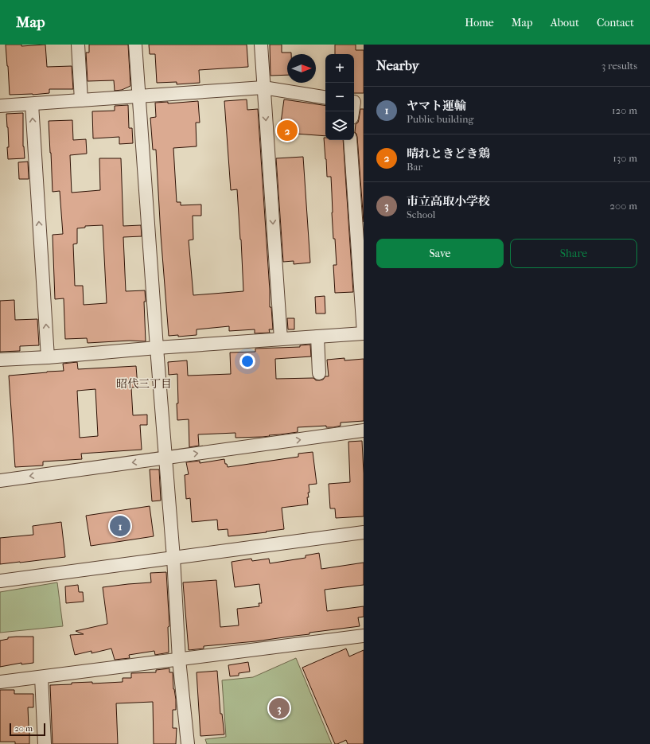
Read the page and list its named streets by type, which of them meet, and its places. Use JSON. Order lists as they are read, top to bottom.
{
  "districts": ["昭代三丁目"],
  "scale_bar": "20 m",
  "north": "right",
  "page": {
    "header": "Map",
    "nav": [
      "Home",
      "Map",
      "About",
      "Contact"
    ],
    "heading": ["Nearby", "3 results"],
    "map_buttons": ["+", "−"],
    "list": [
      {
        "mark": "1",
        "name": "ヤマト運輸",
        "note": "Public building",
        "value": "120 m"
      },
      {
        "mark": "2",
        "name": "晴れときどき鶏",
        "note": "Bar",
        "value": "130 m"
      },
      {
        "mark": "3",
        "name": "市立高取小学校",
        "note": "School",
        "value": "200 m"
      }
    ],
    "pins": ["2", "1", "3"],
    "buttons": ["Save", "Share"],
    "scale": "20 m"
  }
}
